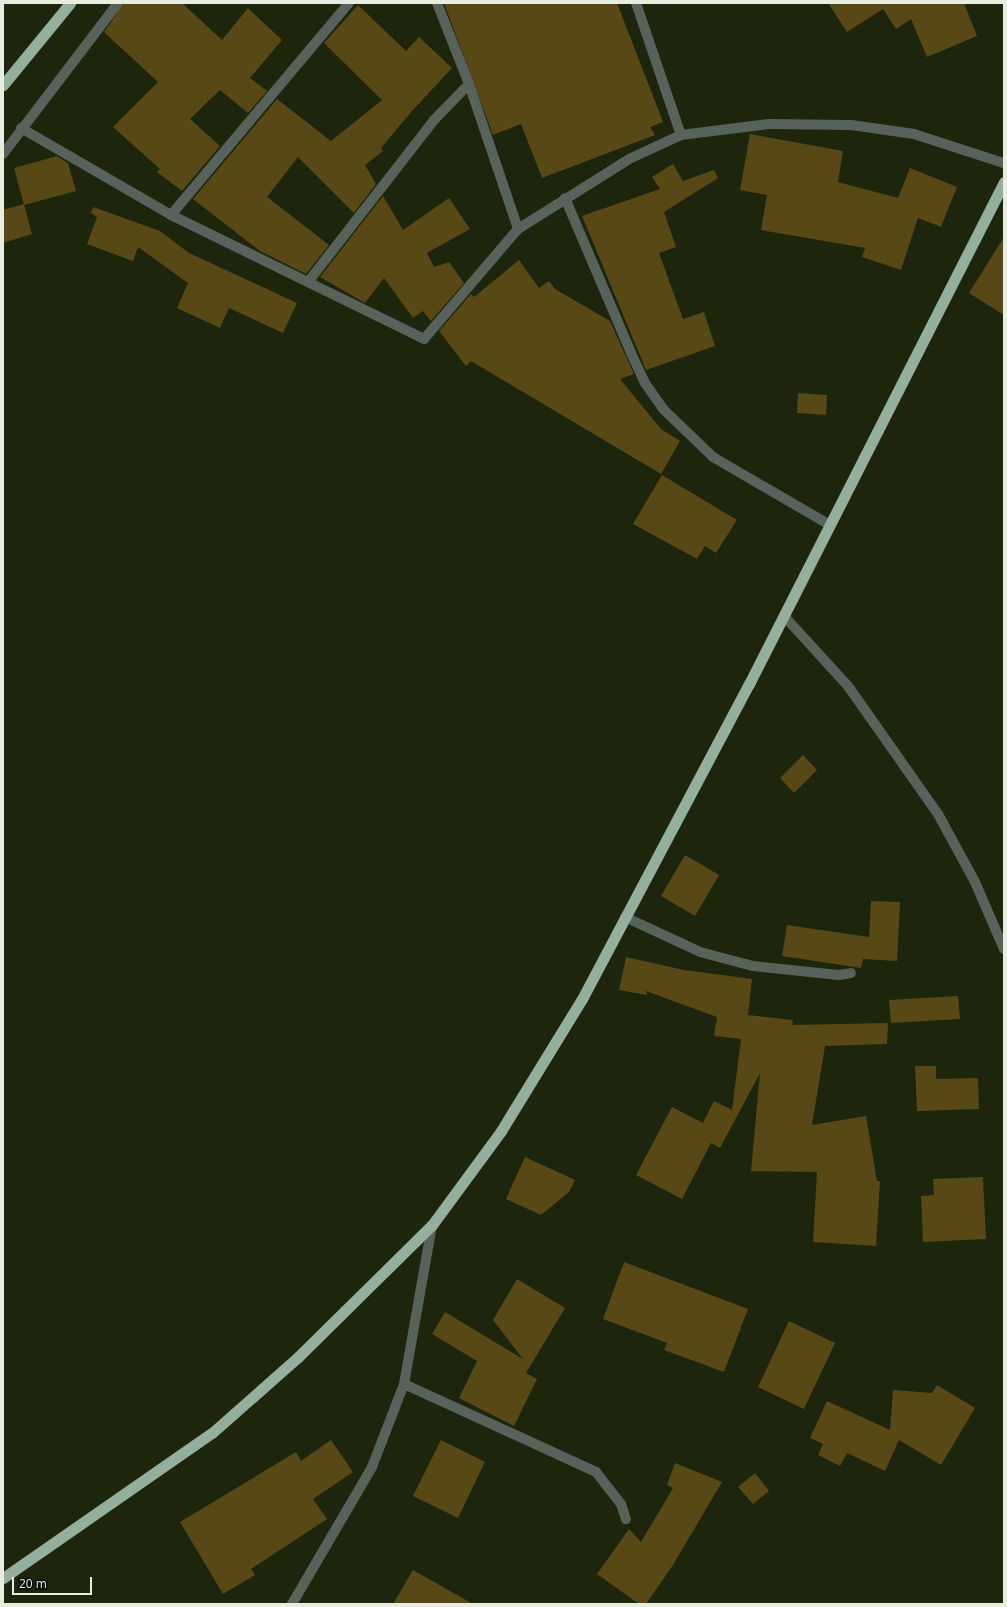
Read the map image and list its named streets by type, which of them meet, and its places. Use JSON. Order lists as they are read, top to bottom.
{
  "scale_bar": "20 m"
}
